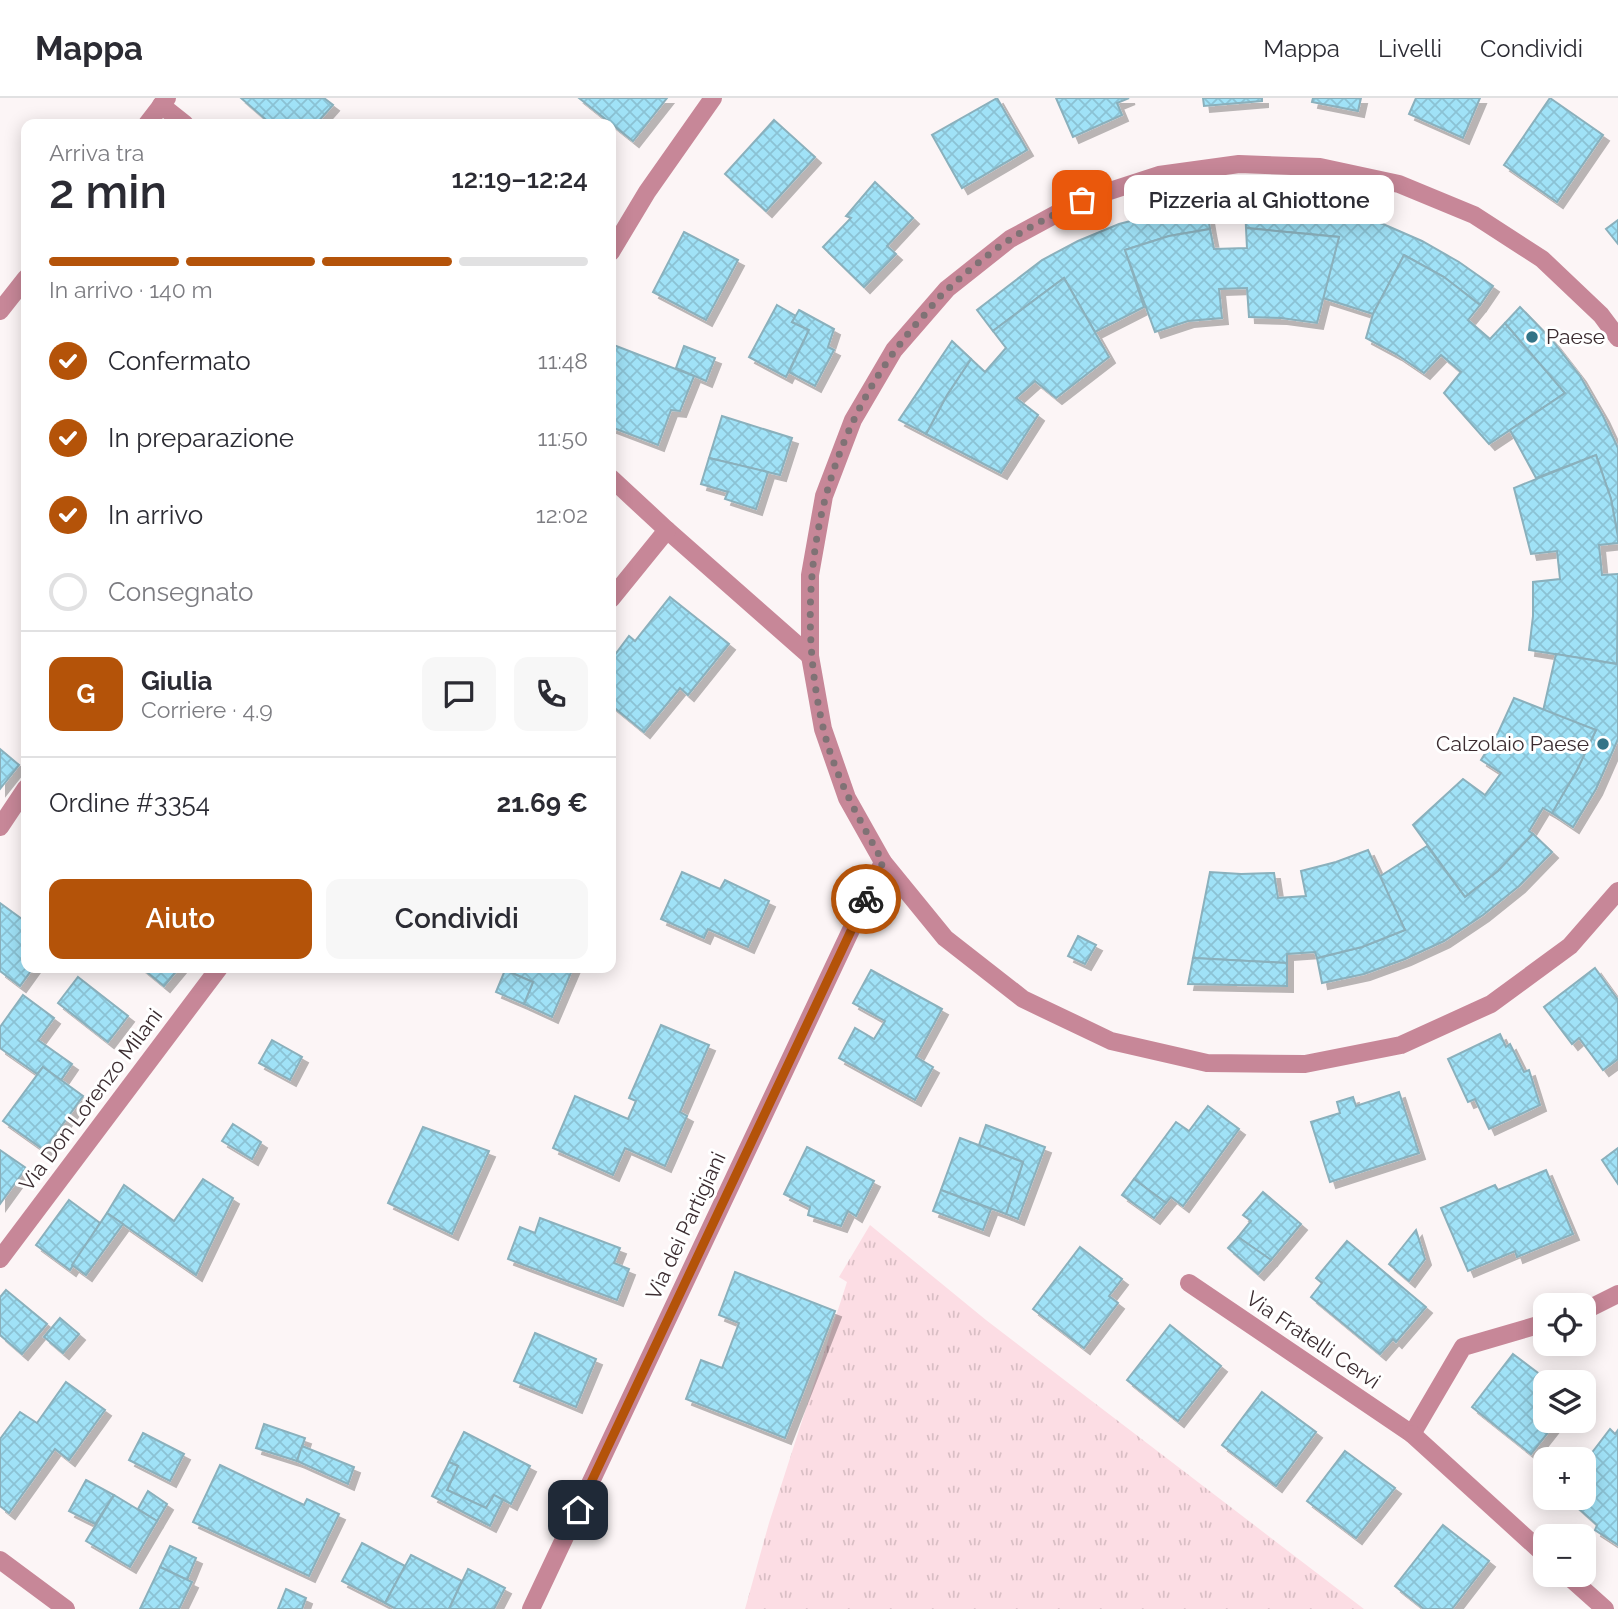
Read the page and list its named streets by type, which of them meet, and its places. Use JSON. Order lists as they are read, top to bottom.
{
  "streets": {
    "street": ["Via Don Lorenzo Milani", "Via dei Partigiani", "Via Fratelli Cervi"]
  },
  "places": ["Pizzeria al Ghiottone", "Paese", "Calzolaio Paese"],
  "page": {
    "header": "Mappa",
    "nav": ["Mappa", "Livelli", "Condividi"],
    "heading": ["2 min", "Arriva tra", "12:19–12:24"],
    "panel": [
      "Giulia",
      "Corriere · 4.9",
      "Ordine #3354",
      "21.69 €"
    ],
    "bubble": "Pizzeria al Ghiottone",
    "bar": "In arrivo · 140 m",
    "list": [
      ["Confermato", "11:48"],
      ["In preparazione", "11:50"],
      ["In arrivo", "12:02"],
      "Consegnato"
    ],
    "round": "G",
    "buttons": ["Aiuto", "Condividi"],
    "map_buttons": ["+", "−"]
  }
}
